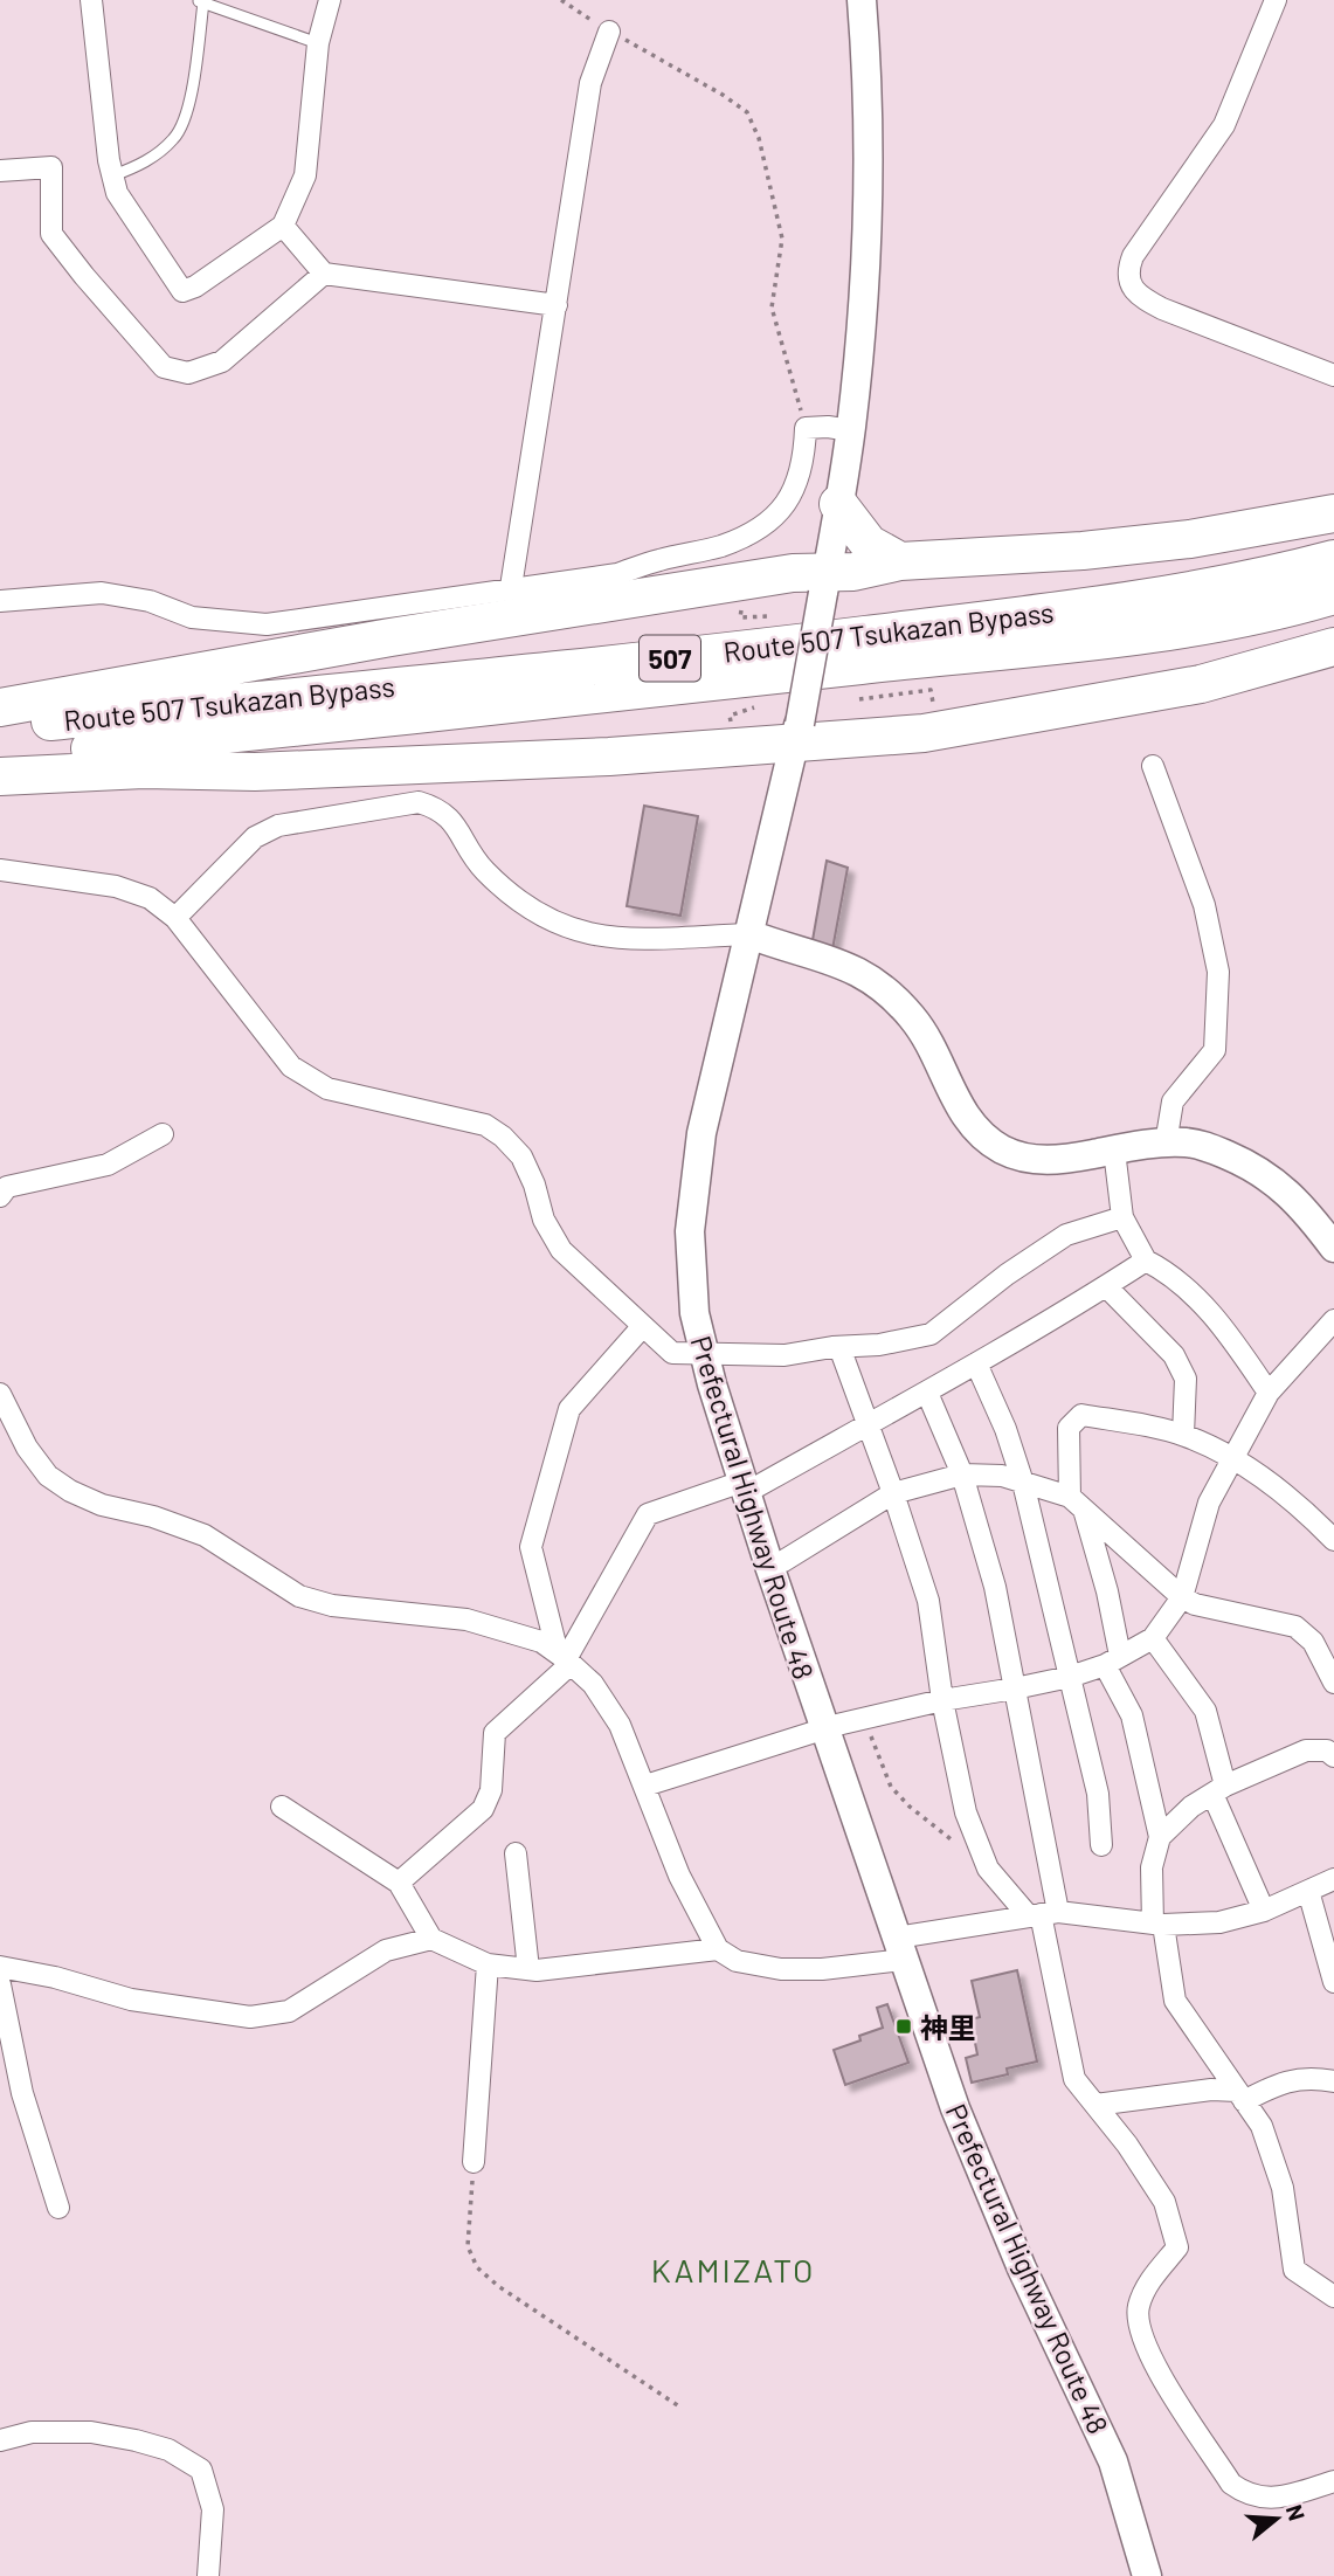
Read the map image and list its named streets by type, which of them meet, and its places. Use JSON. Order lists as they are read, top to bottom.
{
  "streets": {
    "highway": ["Route 507 Tsukazan Bypass", "507"],
    "main road": ["Prefectural Highway Route 48"]
  },
  "districts": ["KAMIZATO"],
  "places": {
    "transit": ["神里"]
  },
  "north": "right"
}
